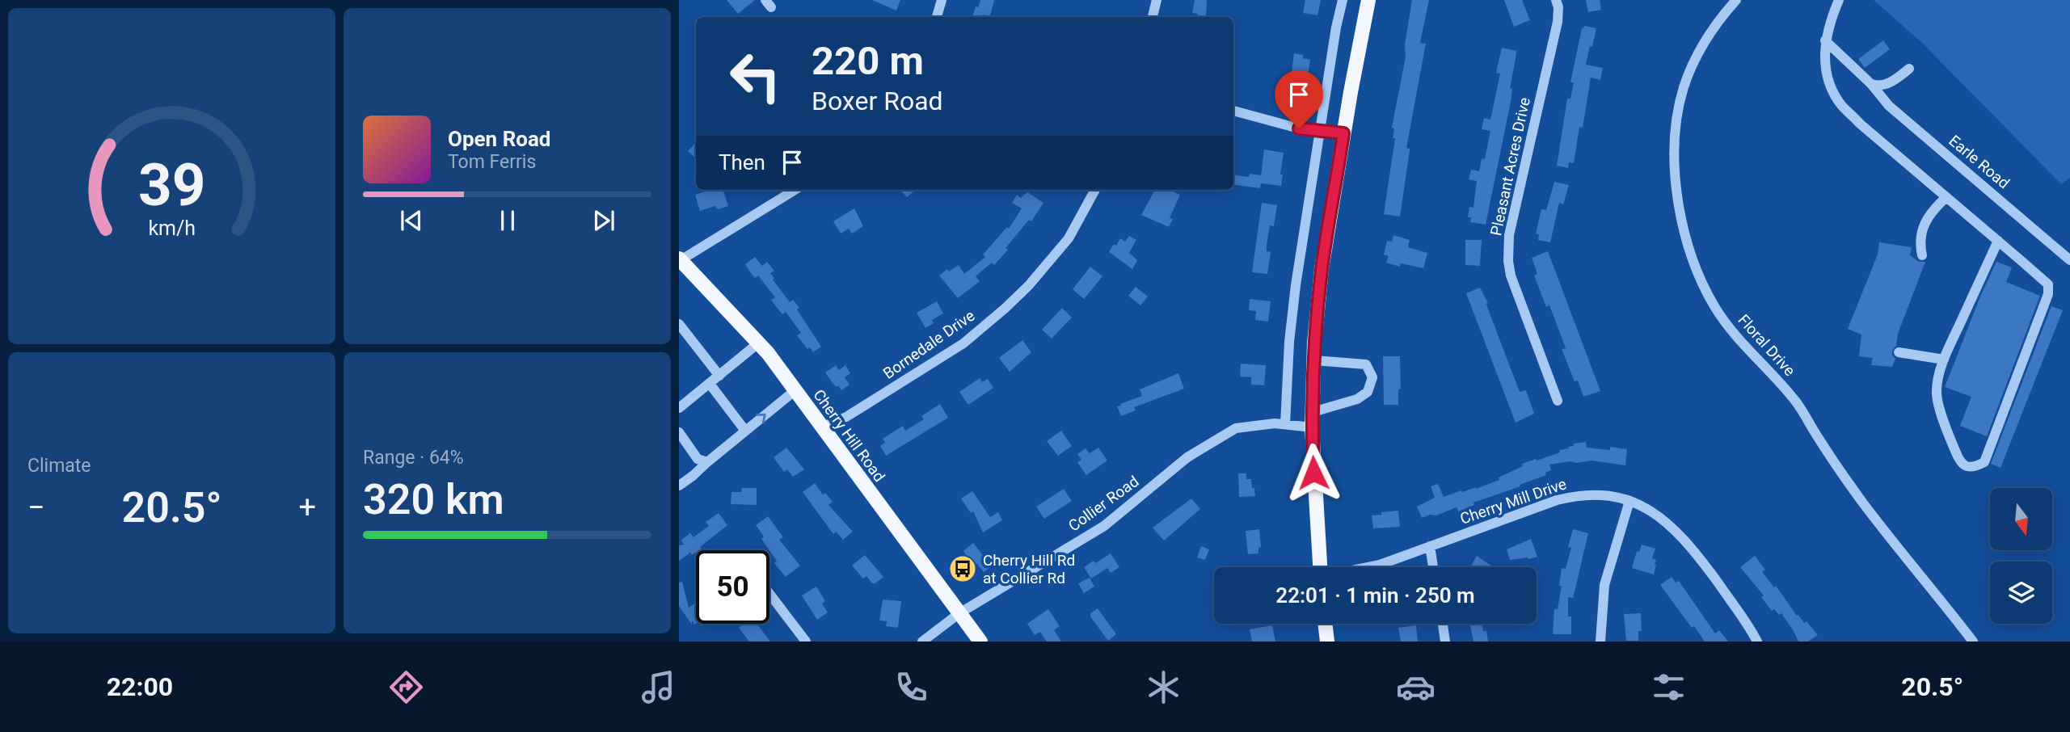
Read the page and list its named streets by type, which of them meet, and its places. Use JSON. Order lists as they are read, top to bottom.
{
  "streets": {
    "main road": ["Cherry Hill Road"],
    "street": [
      "Earle Road",
      "Pleasant Acres Drive",
      "Bornedale Drive",
      "Floral Drive",
      "Cherry Mill Drive",
      "Collier Road"
    ]
  },
  "crossings": [
    ["Bornedale Drive", "Cherry Hill Road"],
    ["Cherry Hill Road", "Collier Road"]
  ],
  "places": {
    "bus stop": ["Cherry Hill Rd at Collier Rd"]
  },
  "north": "bottom",
  "page": {
    "turn": ["220 m", "Boxer Road"],
    "song": ["Open Road", "Tom Ferris"],
    "then": "Then",
    "tile": [
      "Climate",
      ["Range · 64%", "320 km"]
    ],
    "heat": ["−", "20.5°", "+"],
    "limit": "50",
    "trip": "22:01 · 1 min · 250 m",
    "tabs": ["22:00", "20.5°"],
    "gauge": ["39", "km/h"]
  }
}
